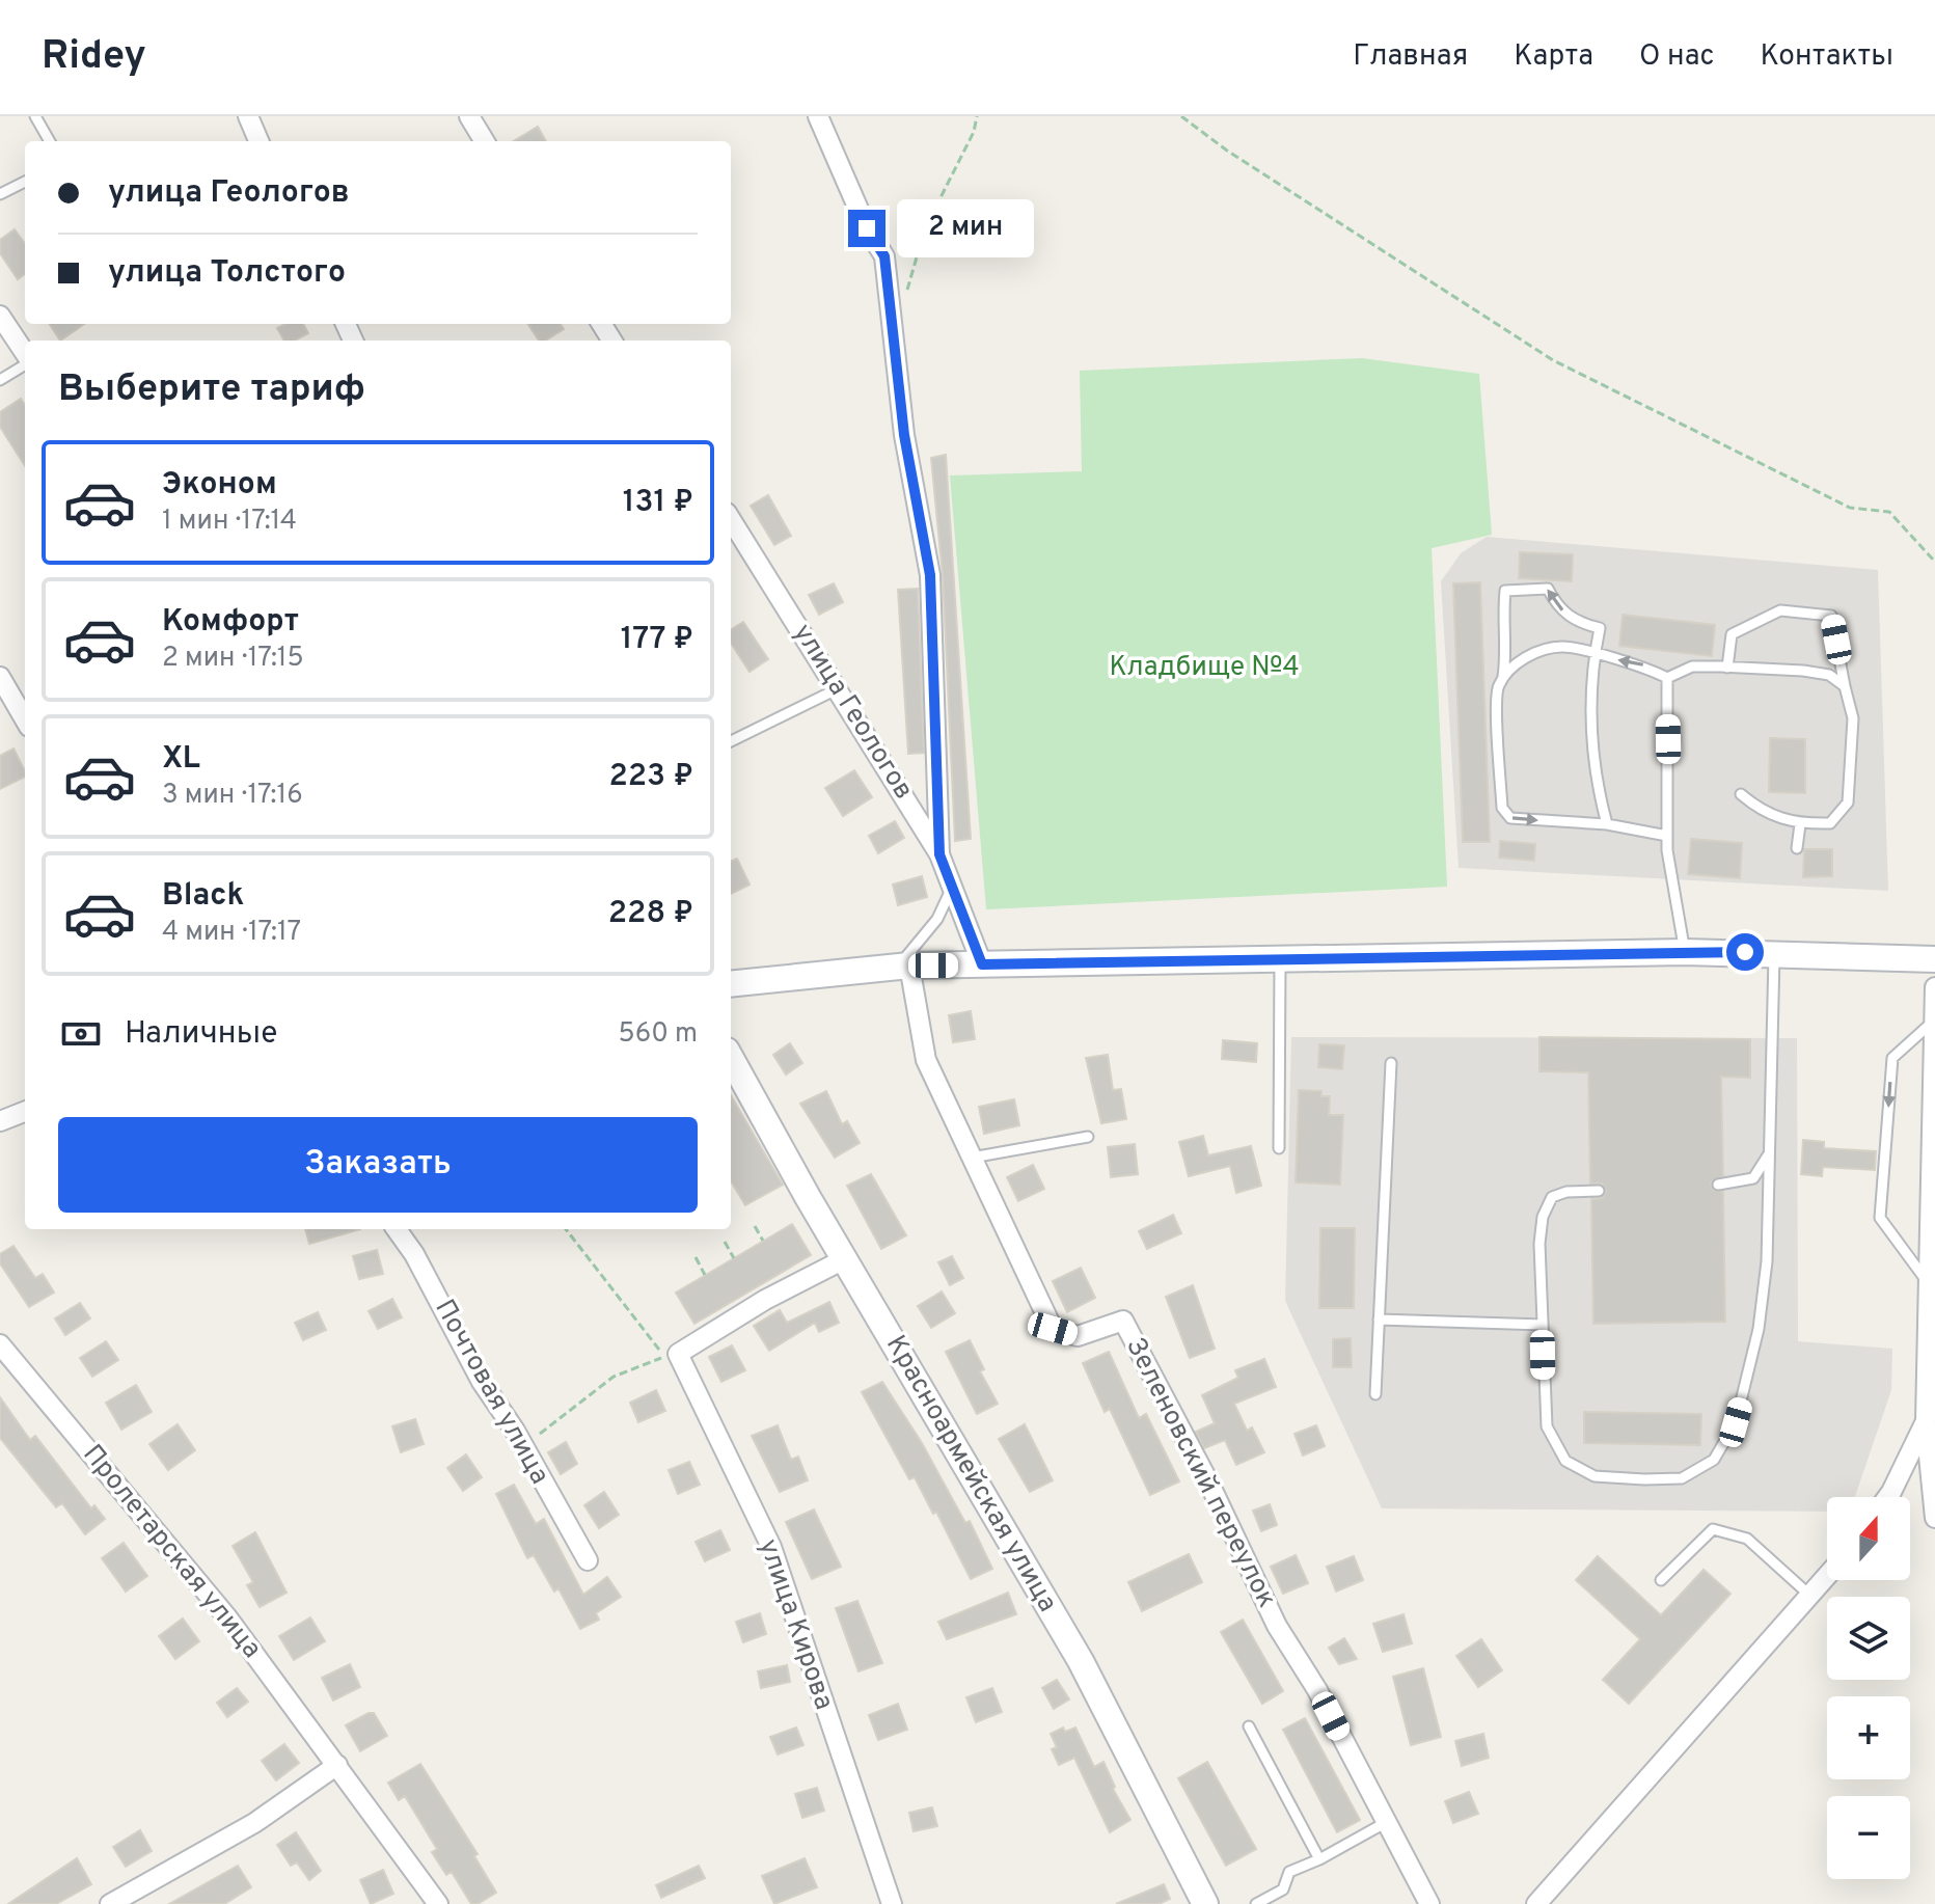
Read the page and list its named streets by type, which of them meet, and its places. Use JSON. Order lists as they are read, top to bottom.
{
  "streets": {
    "street": [
      "улица Геологов",
      "Почтовая улица",
      "Зеленовский переулок",
      "Красноармейская улица",
      "Пролетарская улица",
      "улица Кирова"
    ]
  },
  "crossings": [
    ["Красноармейская улица", "улица Кирова"]
  ],
  "parks": ["Кладбище №4"],
  "north": "top",
  "page": {
    "header": "Ridey",
    "nav": [
      "Главная",
      "Карта",
      "О нас",
      "Контакты"
    ],
    "banner": ["улица Геологов", "улица Толстого"],
    "bubble": "2 мин",
    "heading": "Выберите тариф",
    "list": [
      {
        "name": "Эконом",
        "note": "1 мин · 17:14",
        "value": "131 ₽"
      },
      {
        "name": "Комфорт",
        "note": "2 мин · 17:15",
        "value": "177 ₽"
      },
      {
        "name": "XL",
        "note": "3 мин · 17:16",
        "value": "223 ₽"
      },
      {
        "name": "Black",
        "note": "4 мин · 17:17",
        "value": "228 ₽"
      }
    ],
    "pay": ["Наличные", "560 m"],
    "buttons": "Заказать",
    "map_buttons": ["+", "−"]
  }
}
